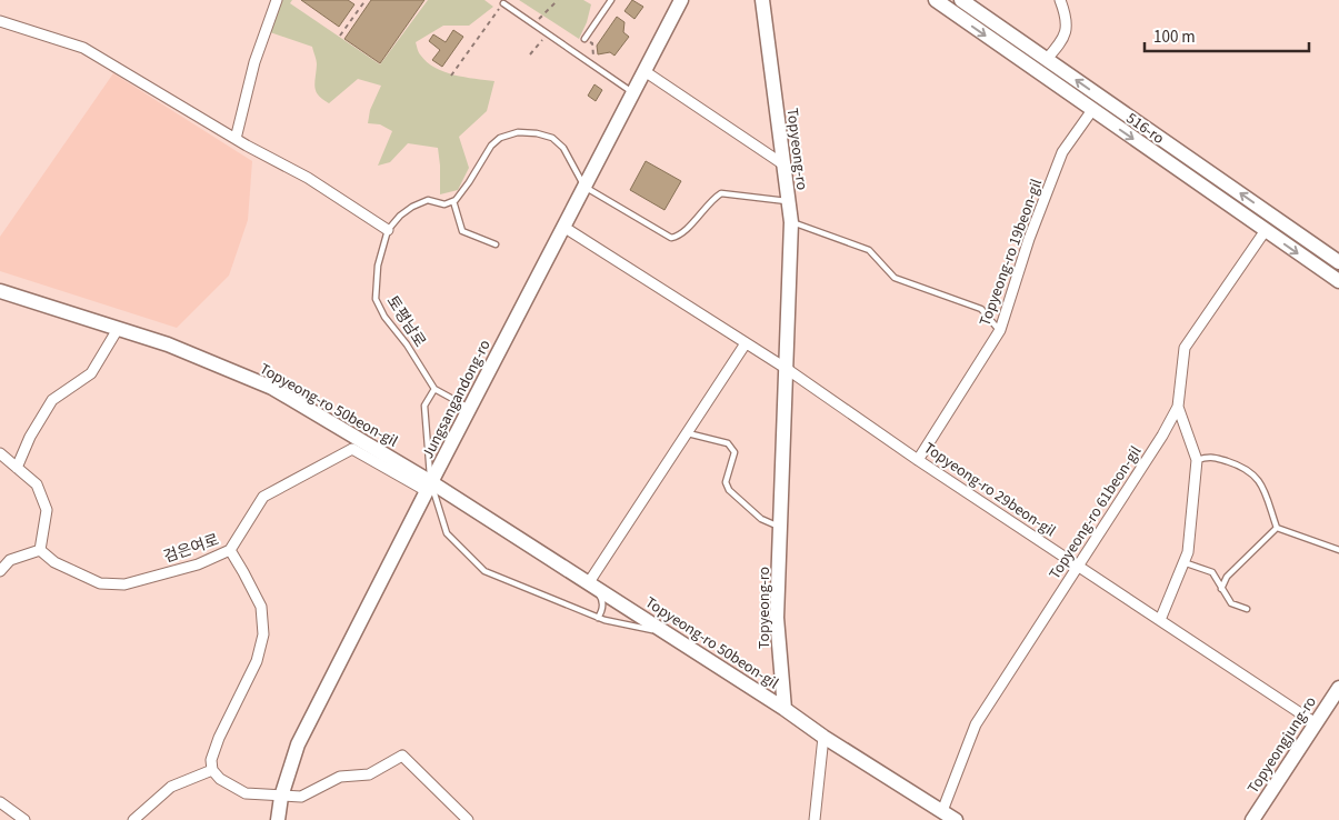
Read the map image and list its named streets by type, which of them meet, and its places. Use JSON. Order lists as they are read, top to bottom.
{
  "streets": {
    "street": [
      "516-ro",
      "Topyeong-ro",
      "Topyeong-ro 19beon-gil",
      "Jungsangandong-ro",
      "Topyeong-ro 50beon-gil",
      "Topyeong-ro 29beon-gil",
      "Topyeong-ro 61beon-gil",
      "검은여로",
      "Topyeongjung-ro"
    ],
    "lane": ["토평남로"]
  },
  "crossings": [
    ["516-ro", "Topyeong-ro 19beon-gil"],
    ["516-ro", "Topyeong-ro 61beon-gil"],
    ["Topyeong-ro", "Topyeong-ro 50beon-gil"],
    ["Topyeong-ro", "Topyeong-ro 29beon-gil"],
    ["Topyeong-ro 19beon-gil", "Topyeong-ro 29beon-gil"],
    ["토평남로", "Jungsangandong-ro"],
    ["Jungsangandong-ro", "Topyeong-ro 50beon-gil"],
    ["Jungsangandong-ro", "검은여로"],
    ["Topyeong-ro 50beon-gil", "검은여로"],
    ["Topyeong-ro 29beon-gil", "Topyeong-ro 61beon-gil"],
    ["Topyeong-ro 29beon-gil", "Topyeongjung-ro"]
  ],
  "scale_bar": "100 m"
}
